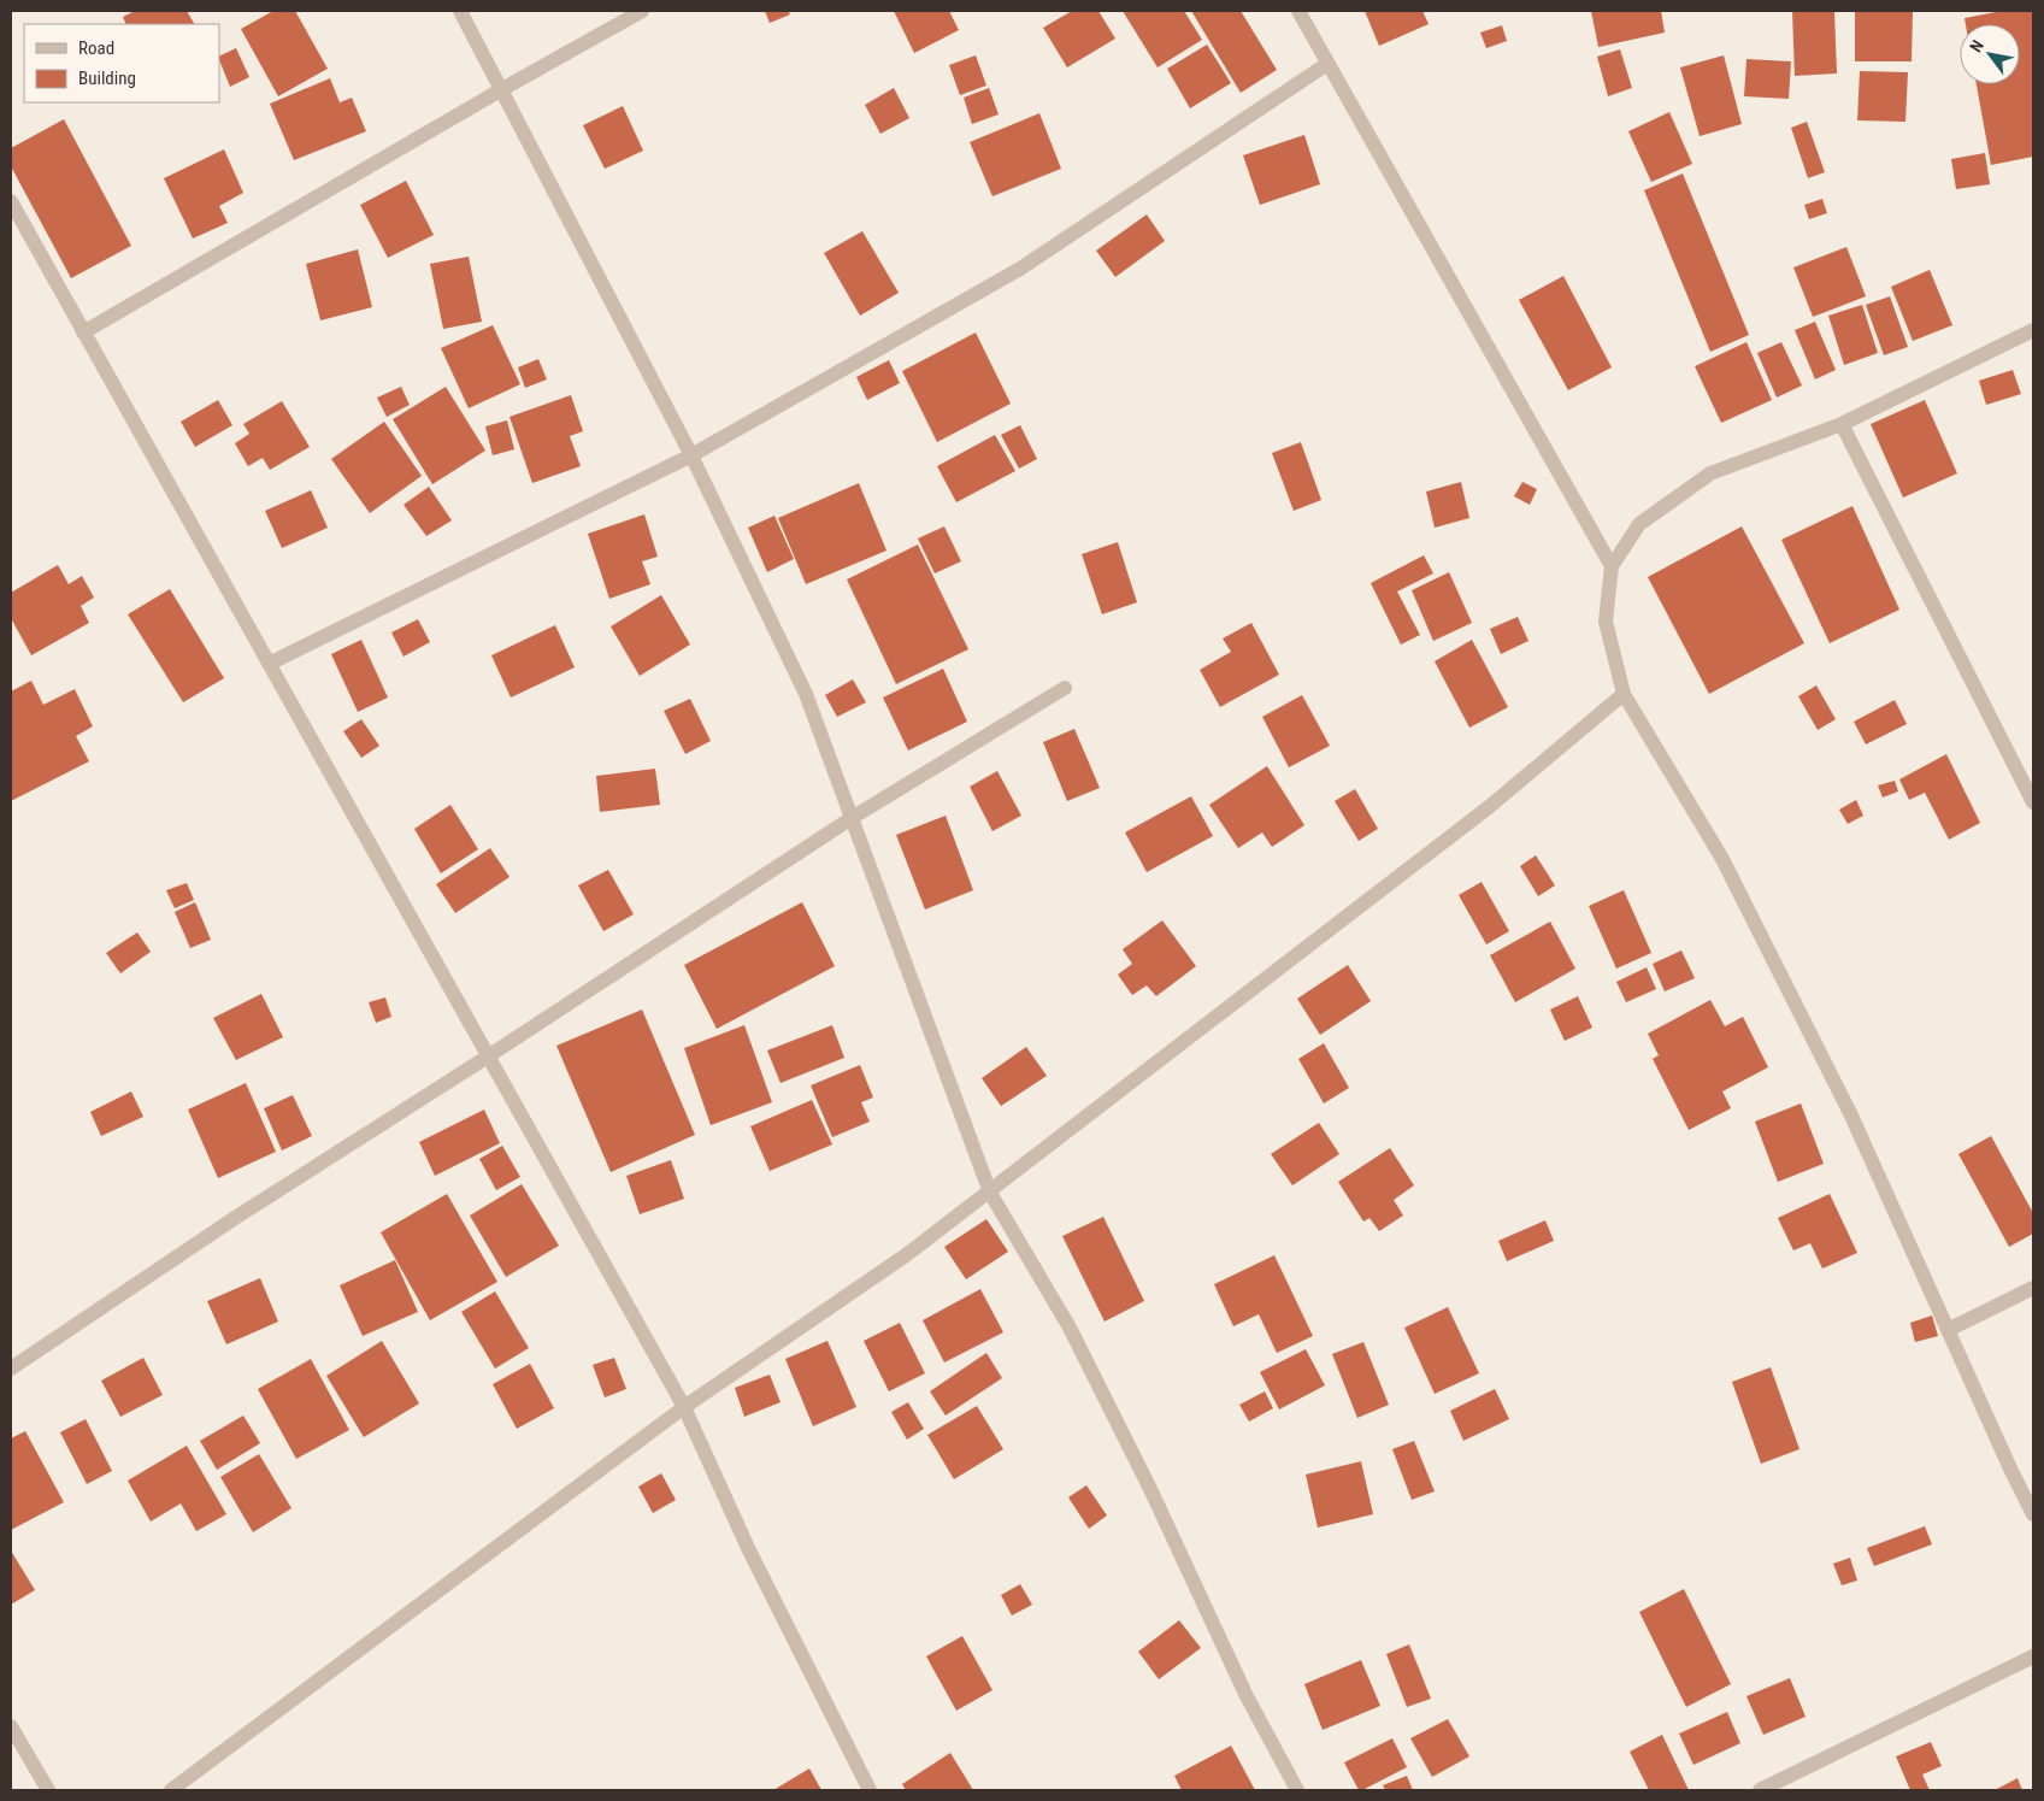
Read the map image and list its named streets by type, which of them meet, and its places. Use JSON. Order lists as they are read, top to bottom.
{
  "legend": ["Road", "Building"],
  "north": "top left"
}
